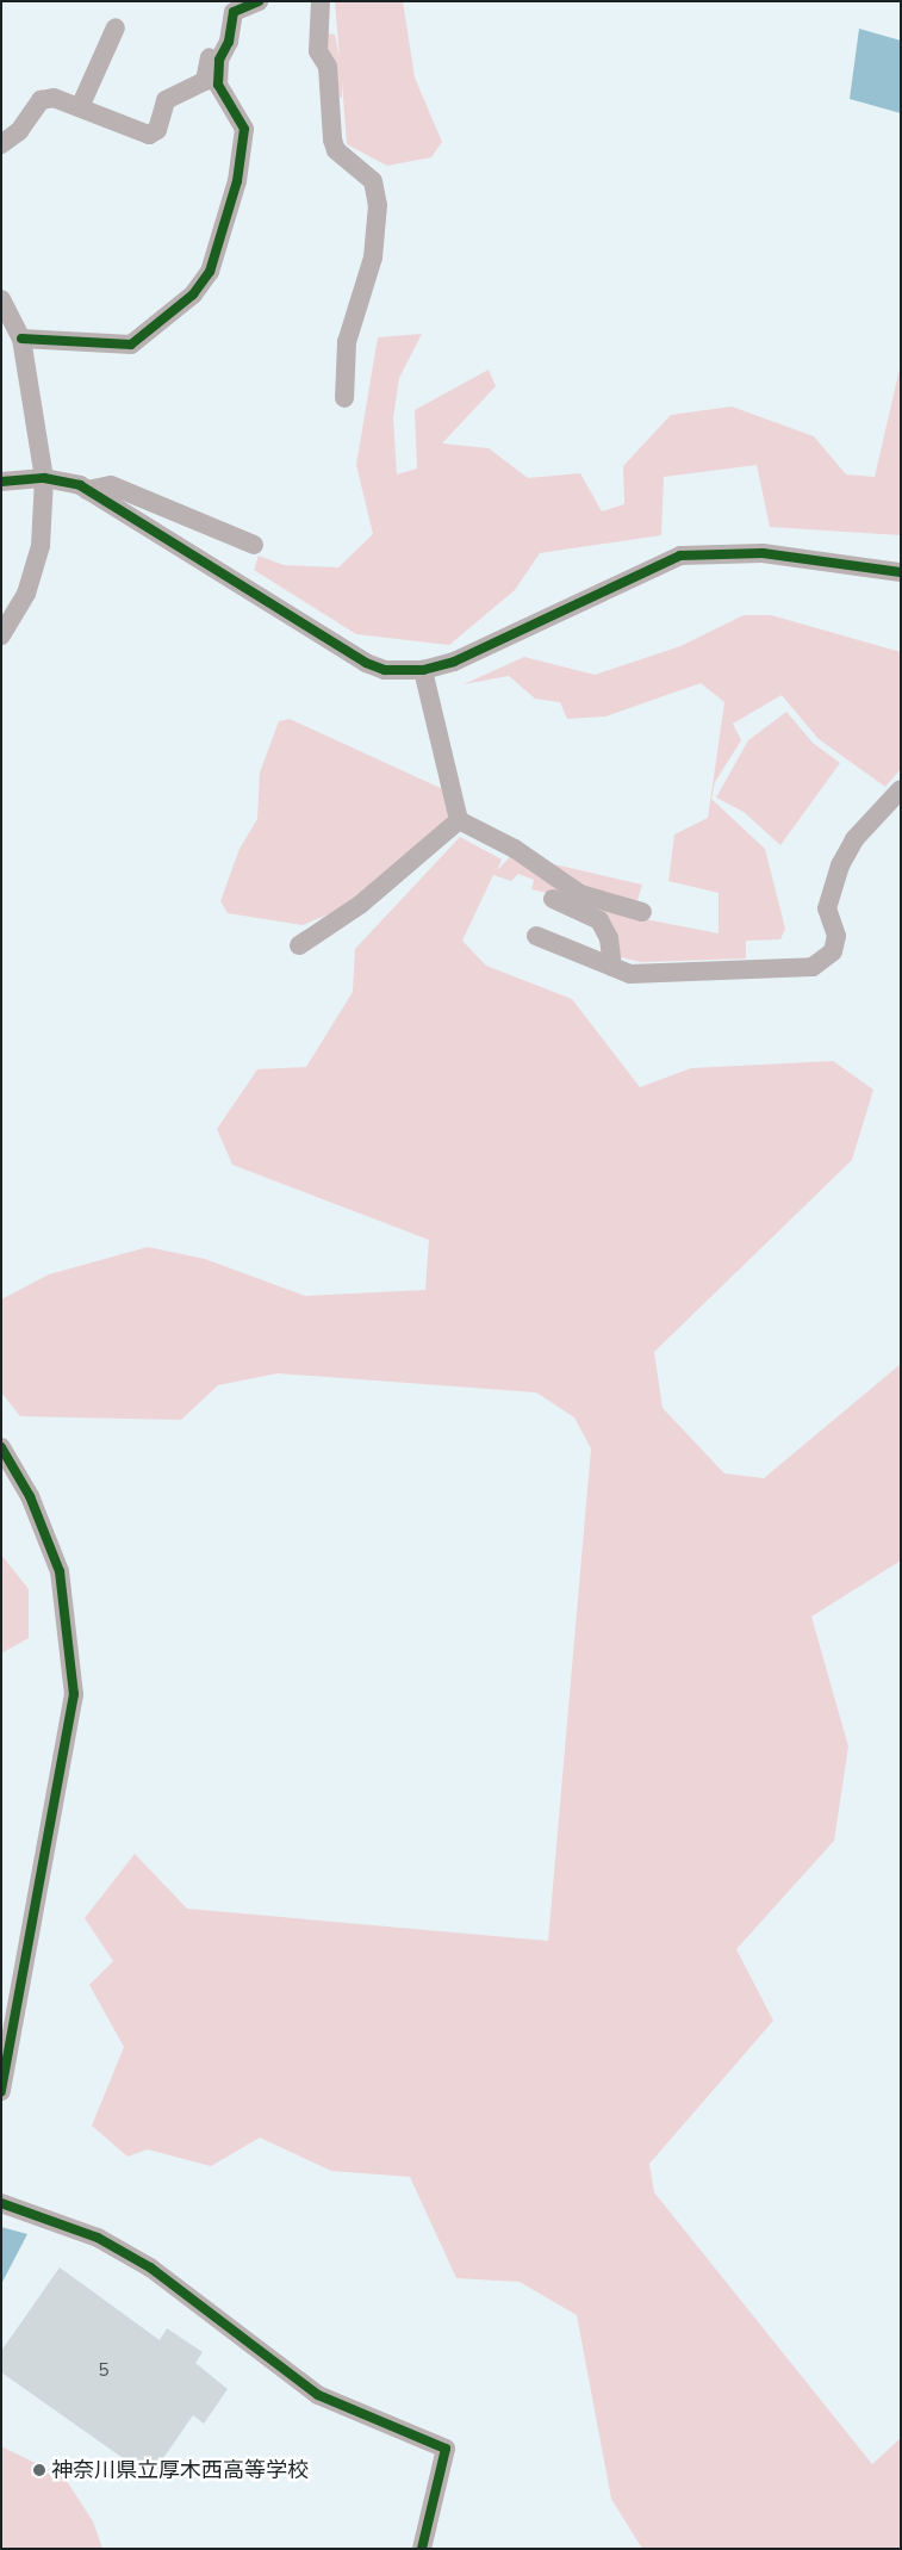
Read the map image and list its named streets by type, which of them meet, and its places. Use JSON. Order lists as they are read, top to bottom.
{
  "places": ["神奈川県立厚木西高等学校"],
  "house_numbers": ["5"]
}
